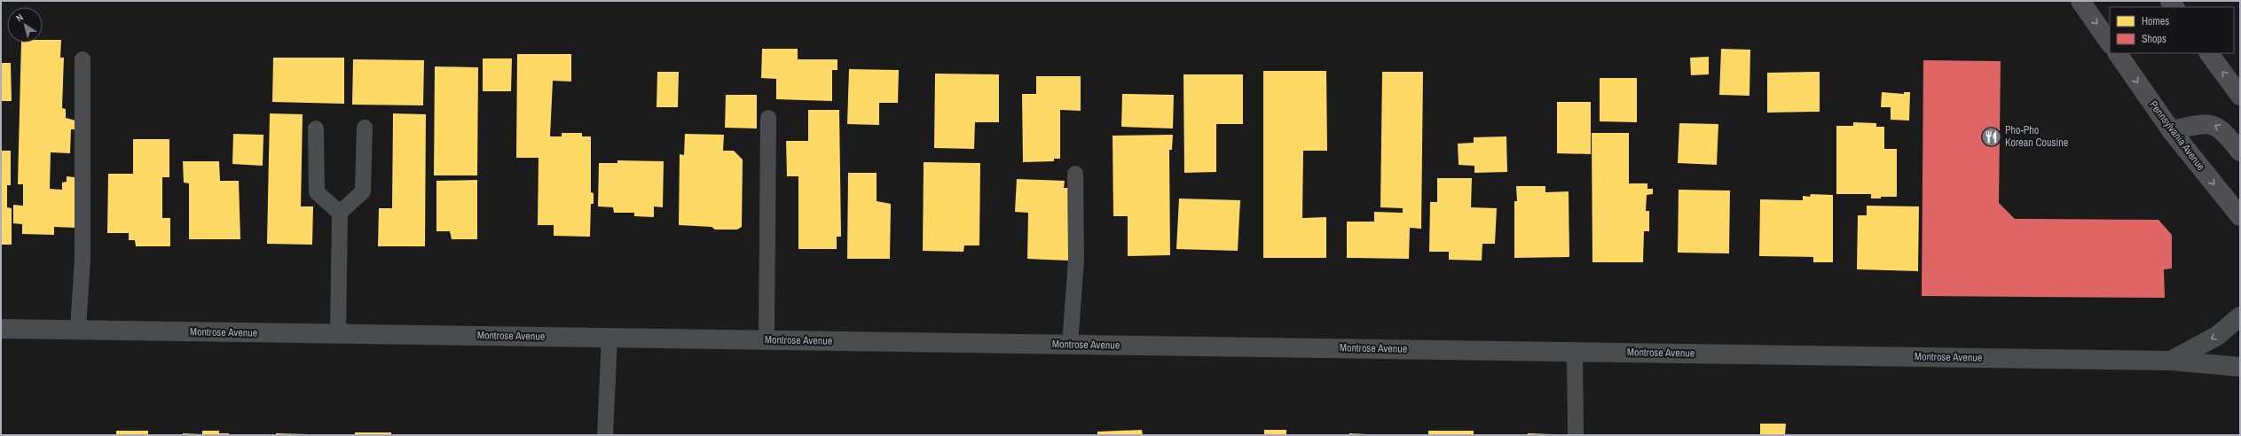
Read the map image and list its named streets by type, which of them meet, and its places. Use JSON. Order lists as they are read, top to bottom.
{
  "streets": {
    "main road": ["Pennsylvania Avenue"],
    "street": ["Montrose Avenue"]
  },
  "one_way": ["Pennsylvania Avenue"],
  "places": {
    "restaurant": ["Pho-Pho Korean Cousine"]
  },
  "legend": ["Homes", "Shops"],
  "north": "top left"
}
